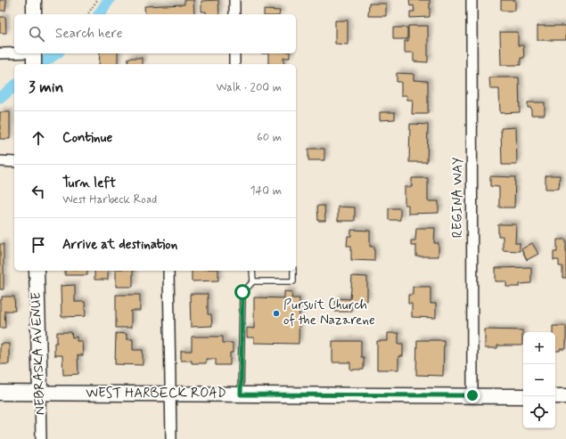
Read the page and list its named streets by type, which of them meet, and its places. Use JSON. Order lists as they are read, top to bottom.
{
  "streets": {
    "street": ["REGINA WAY", "NEBRASKA AVENUE", "WEST HARBECK ROAD"]
  },
  "crossings": [
    ["REGINA WAY", "WEST HARBECK ROAD"],
    ["NEBRASKA AVENUE", "WEST HARBECK ROAD"]
  ],
  "places": ["Pursuit Church of the Nazarene"],
  "page": {
    "search": "Search here",
    "heading": ["3 min", "Walk · 200 m"],
    "list": [
      ["Continue", "60 m"],
      ["Turn left", "West Harbeck Road", "140 m"],
      "Arrive at destination"
    ],
    "map_buttons": ["+", "−"]
  }
}
